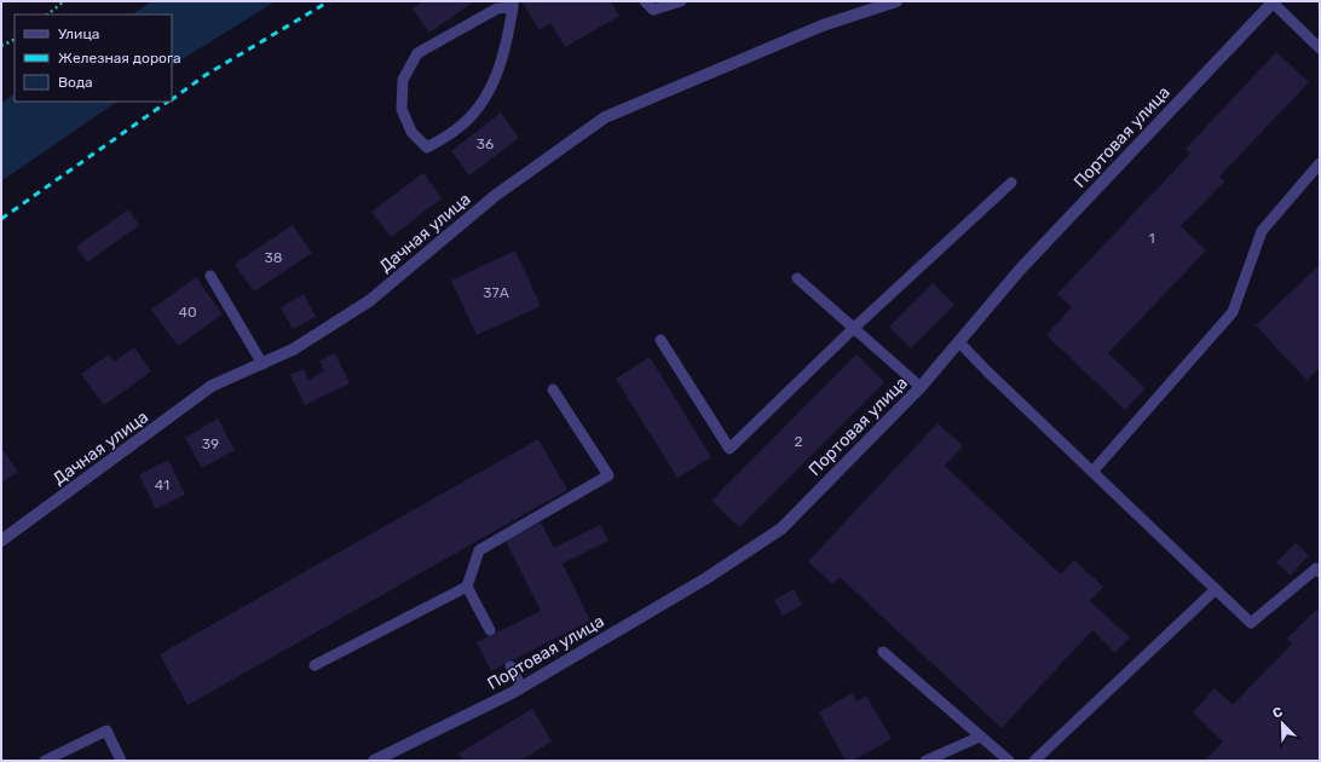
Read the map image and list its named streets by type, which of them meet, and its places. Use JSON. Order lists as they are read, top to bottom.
{
  "streets": {
    "street": ["Портовая улица", "Дачная улица"]
  },
  "house_numbers": [
    "36",
    "1",
    "38",
    "37А",
    "40",
    "2",
    "39",
    "41"
  ],
  "legend": ["Улица", "Железная дорога", "Вода"],
  "north": "top left"
}
